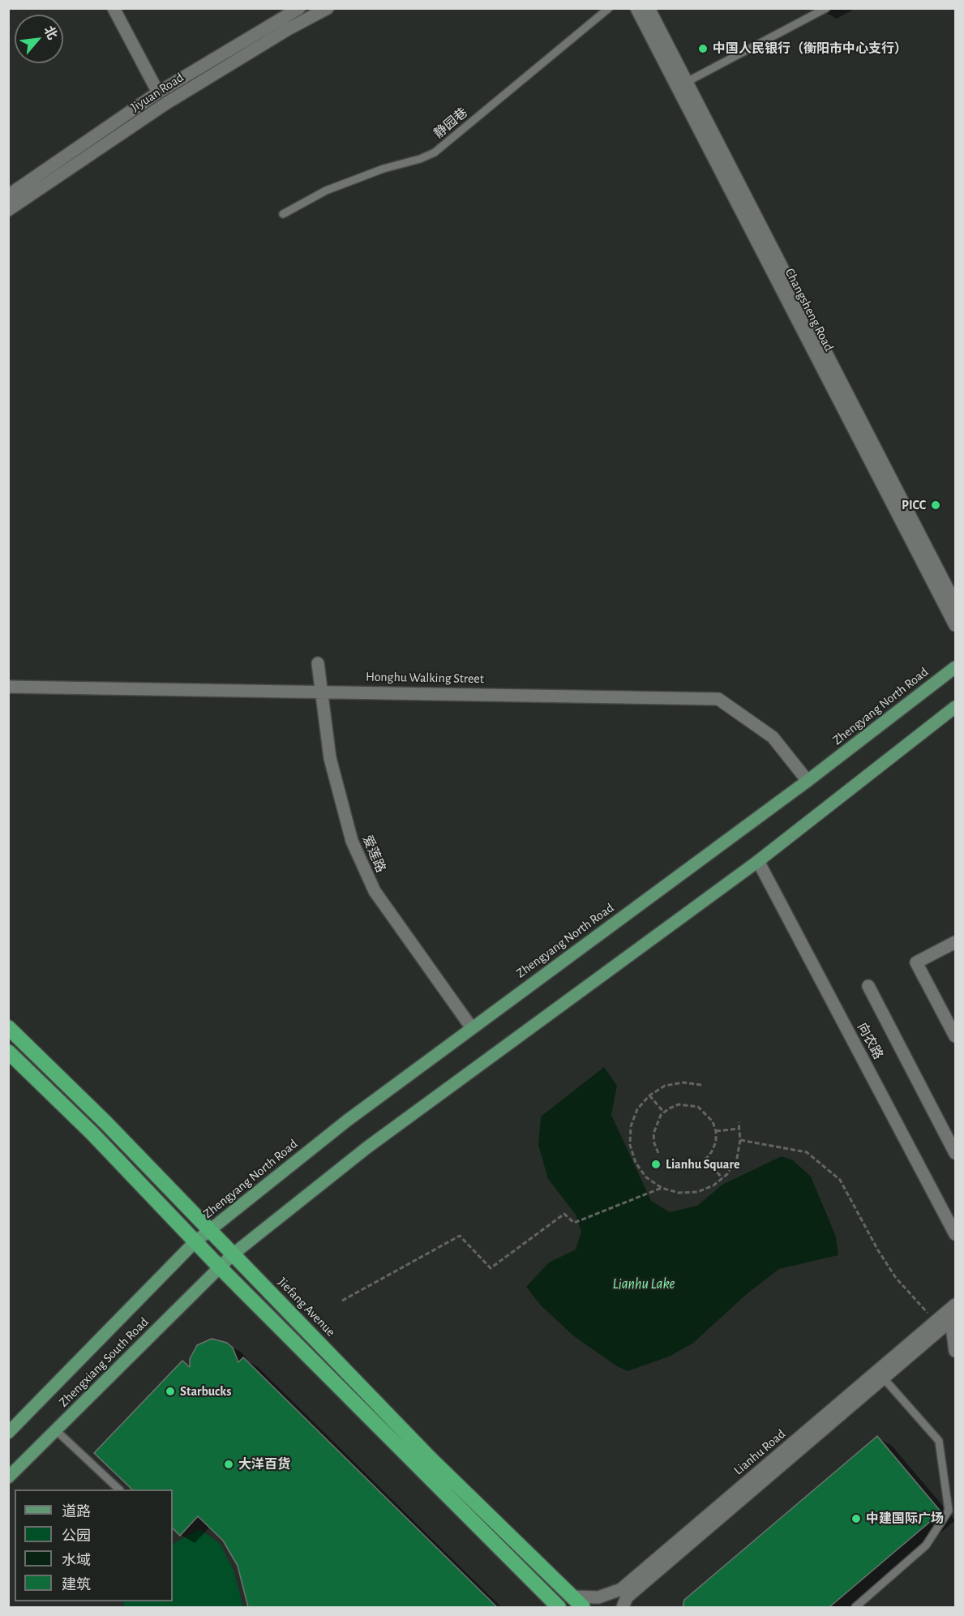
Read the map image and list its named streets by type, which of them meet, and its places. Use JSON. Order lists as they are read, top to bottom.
{
  "streets": {
    "highway": ["Jiefang Avenue"],
    "main road": ["Zhengyang North Road", "Zhengxiang South Road"],
    "street": [
      "Jiyuan Road",
      "Changsheng Road",
      "Honghu Walking Street",
      "爱莲路",
      "向农路",
      "Lianhu Road"
    ],
    "lane": ["静园巷"]
  },
  "crossings": [
    ["Honghu Walking Street", "Zhengyang North Road"],
    ["Honghu Walking Street", "爱莲路"],
    ["Zhengyang North Road", "爱莲路"],
    ["Zhengyang North Road", "Jiefang Avenue"],
    ["Zhengyang North Road", "Zhengxiang South Road"],
    ["Jiefang Avenue", "Lianhu Road"]
  ],
  "water": ["Lianhu Lake"],
  "places": [
    "中国人民银行（衡阳市中心支行）",
    "PICC",
    "Lianhu Square",
    "Starbucks",
    "大洋百货",
    "中建国际广场"
  ],
  "legend": [
    "道路",
    "公园",
    "水域",
    "建筑"
  ],
  "north": "top right"
}
